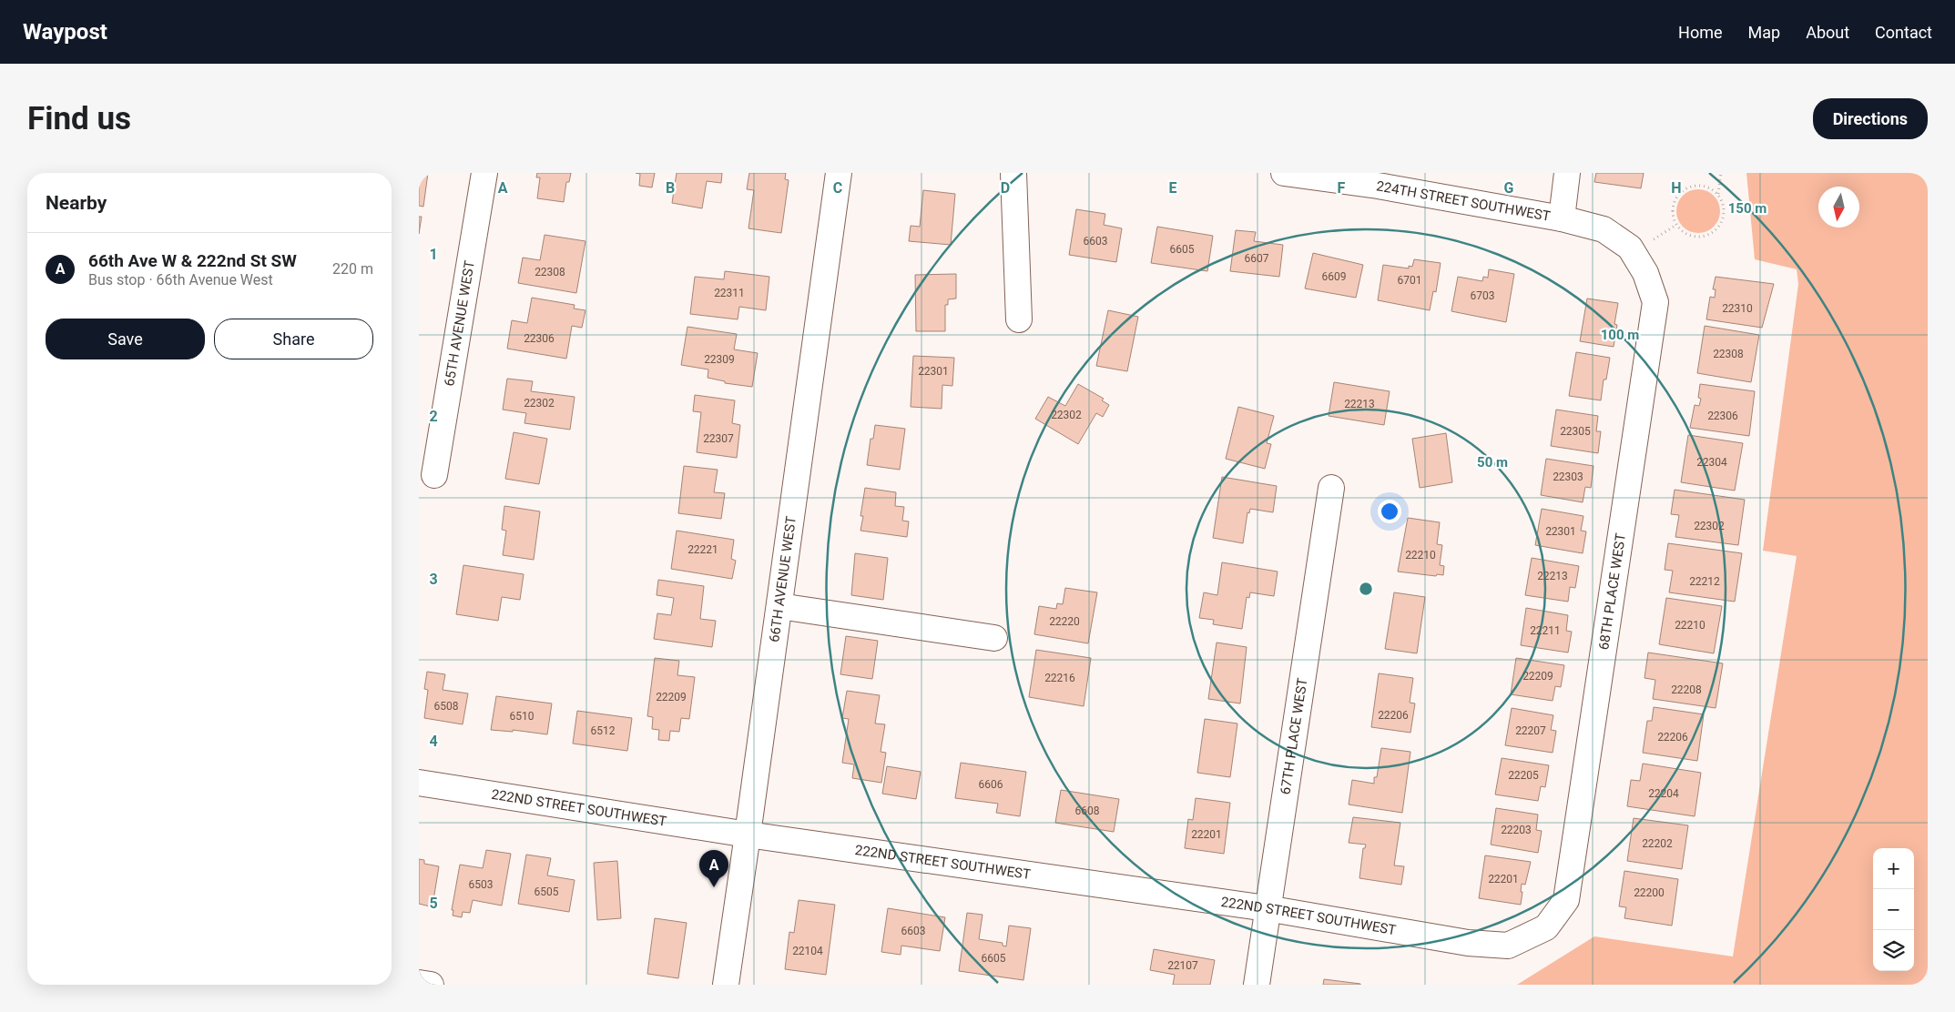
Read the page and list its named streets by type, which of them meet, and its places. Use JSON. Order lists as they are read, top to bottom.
{
  "streets": {
    "street": [
      "224TH STREET SOUTHWEST",
      "65TH AVENUE WEST",
      "66TH AVENUE WEST",
      "68TH PLACE WEST",
      "67TH PLACE WEST",
      "222ND STREET SOUTHWEST"
    ]
  },
  "crossings": [
    ["224TH STREET SOUTHWEST", "68TH PLACE WEST"],
    ["66TH AVENUE WEST", "222ND STREET SOUTHWEST"],
    ["68TH PLACE WEST", "222ND STREET SOUTHWEST"],
    ["67TH PLACE WEST", "222ND STREET SOUTHWEST"]
  ],
  "house_numbers": [
    "6603",
    "6605",
    "6607",
    "22308",
    "6609",
    "6701",
    "22311",
    "6703",
    "22310",
    "22306",
    "22308",
    "22309",
    "22301",
    "22302",
    "22213",
    "22302",
    "22306",
    "22305",
    "22307",
    "22304",
    "22303",
    "22302",
    "22301",
    "22221",
    "22210",
    "22213",
    "22212",
    "22220",
    "22210",
    "22211",
    "22209",
    "22216",
    "22208",
    "22209",
    "6508",
    "22206",
    "6510",
    "6512",
    "22207",
    "22206",
    "22205",
    "6606",
    "22204",
    "6608",
    "22203",
    "22201",
    "22202",
    "22201",
    "6503",
    "6505",
    "22200",
    "6603",
    "22104",
    "6605",
    "22107"
  ],
  "north": "bottom",
  "page": {
    "header": "Waypost",
    "nav": [
      "Home",
      "Map",
      "About",
      "Contact"
    ],
    "buttons": [
      "Directions",
      ["Save", "Share"]
    ],
    "title": "Find us",
    "heading": "Nearby",
    "list": [
      {
        "mark": "A",
        "name": "66th Ave W & 222nd St SW",
        "note": "Bus stop · 66th Avenue West",
        "value": "220 m"
      }
    ],
    "map_buttons": ["+", "−"],
    "pins": "A"
  },
  "grid": {
    "columns": [
      "A",
      "B",
      "C",
      "D",
      "E",
      "F",
      "G",
      "H"
    ],
    "rows": [
      "1",
      "2",
      "3",
      "4",
      "5"
    ]
  },
  "rings": ["150 m", "100 m", "50 m"]
}
